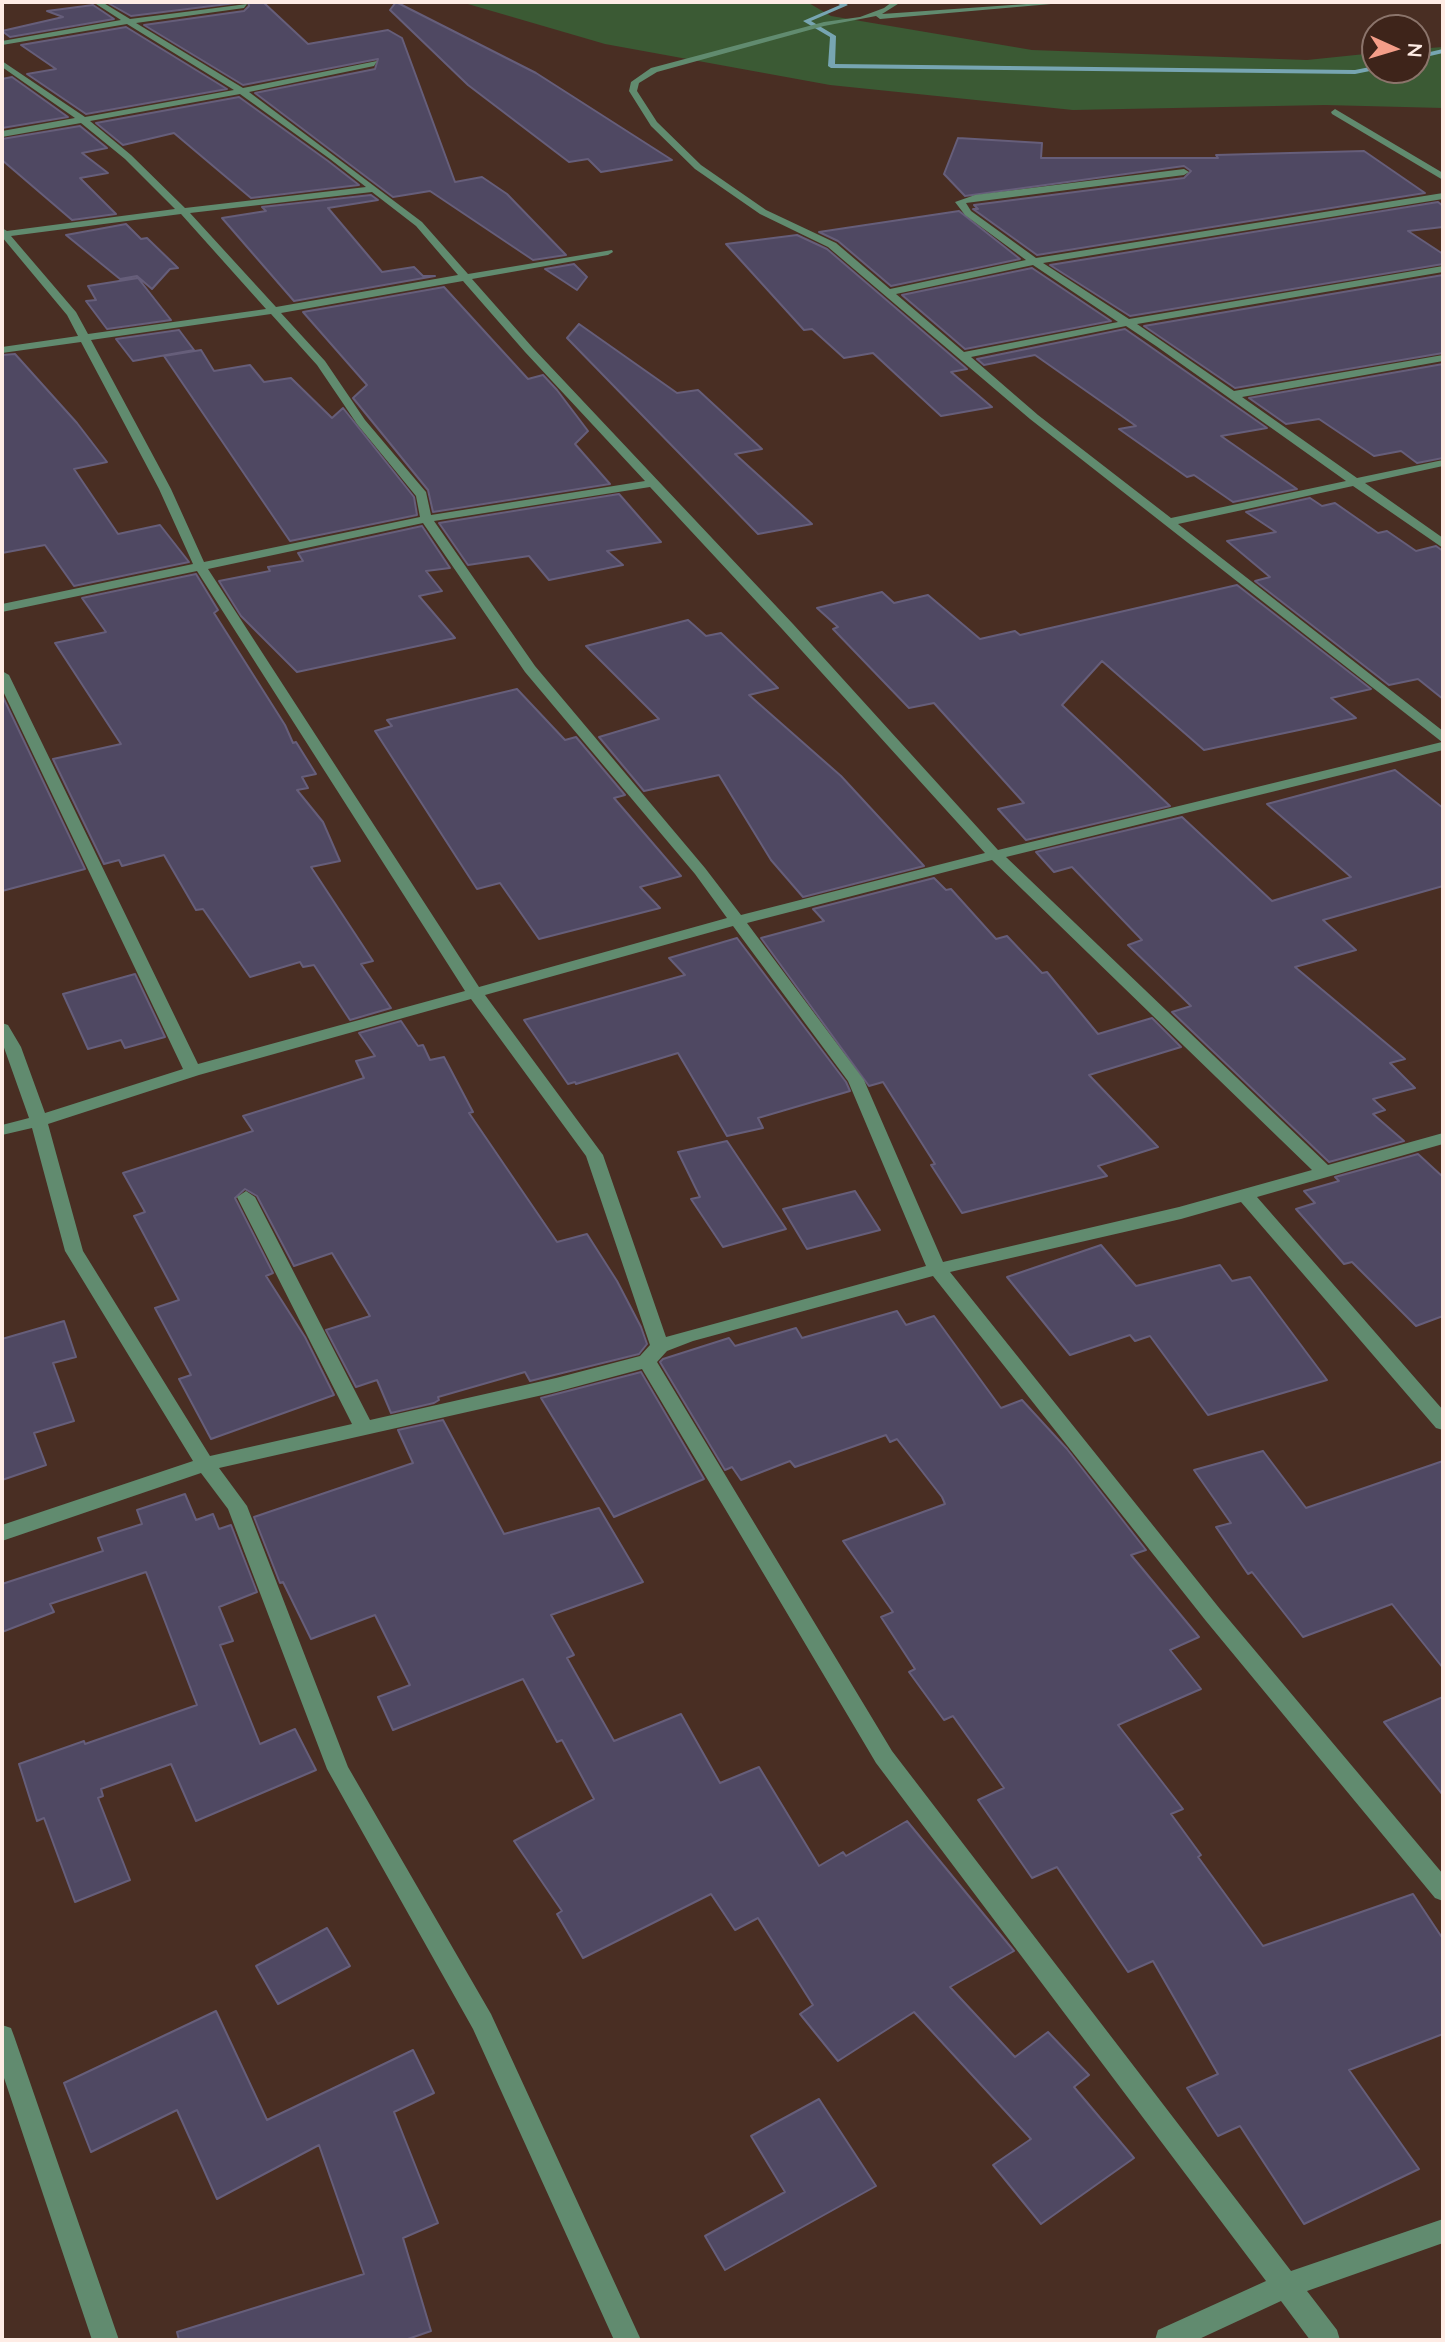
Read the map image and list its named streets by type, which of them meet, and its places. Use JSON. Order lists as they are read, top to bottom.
{
  "north": "right"
}
